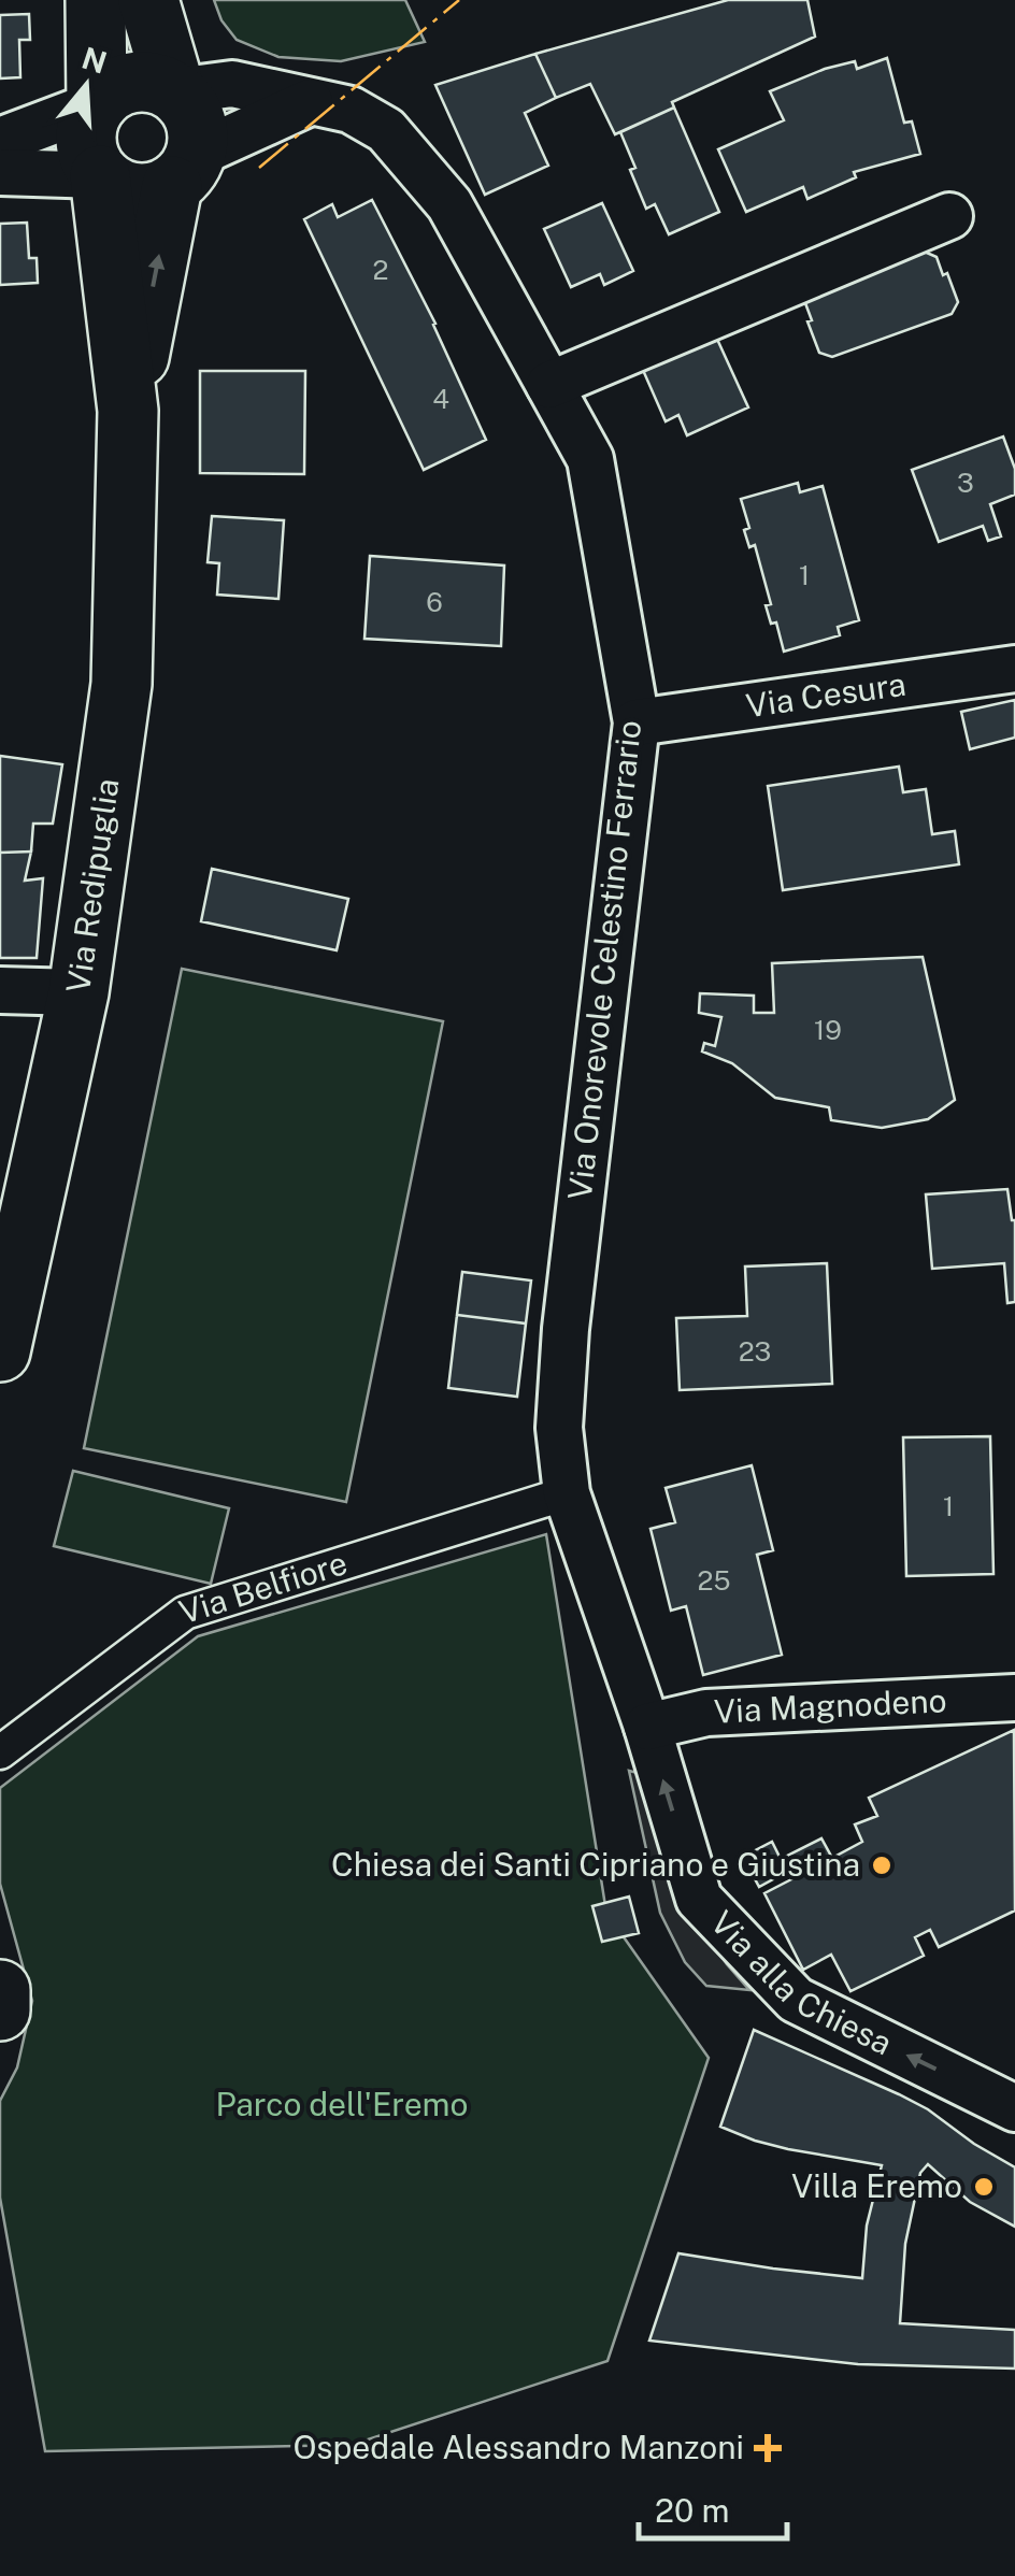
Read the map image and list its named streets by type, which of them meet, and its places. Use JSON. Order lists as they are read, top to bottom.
{
  "streets": {
    "main road": ["Via Redipuglia"],
    "street": [
      "Via Cesura",
      "Via Onorevole Celestino Ferrario",
      "Via Belfiore",
      "Via Magnodeno",
      "Via alla Chiesa"
    ]
  },
  "crossings": [
    ["Via Cesura", "Via Onorevole Celestino Ferrario"],
    ["Via Redipuglia", "Via Onorevole Celestino Ferrario"],
    ["Via Onorevole Celestino Ferrario", "Via Belfiore"],
    ["Via Onorevole Celestino Ferrario", "Via Magnodeno"],
    ["Via Onorevole Celestino Ferrario", "Via alla Chiesa"],
    ["Via Magnodeno", "Via alla Chiesa"]
  ],
  "one_way": ["Via alla Chiesa"],
  "parks": ["Parco dell'Eremo"],
  "places": {
    "other": ["Chiesa dei Santi Cipriano e Giustina", "Villa Eremo"],
    "health": ["Ospedale Alessandro Manzoni"]
  },
  "house_numbers": [
    "2",
    "4",
    "3",
    "1",
    "6",
    "19",
    "23",
    "1",
    "25"
  ],
  "scale_bar": "20 m",
  "north": "top"
}
